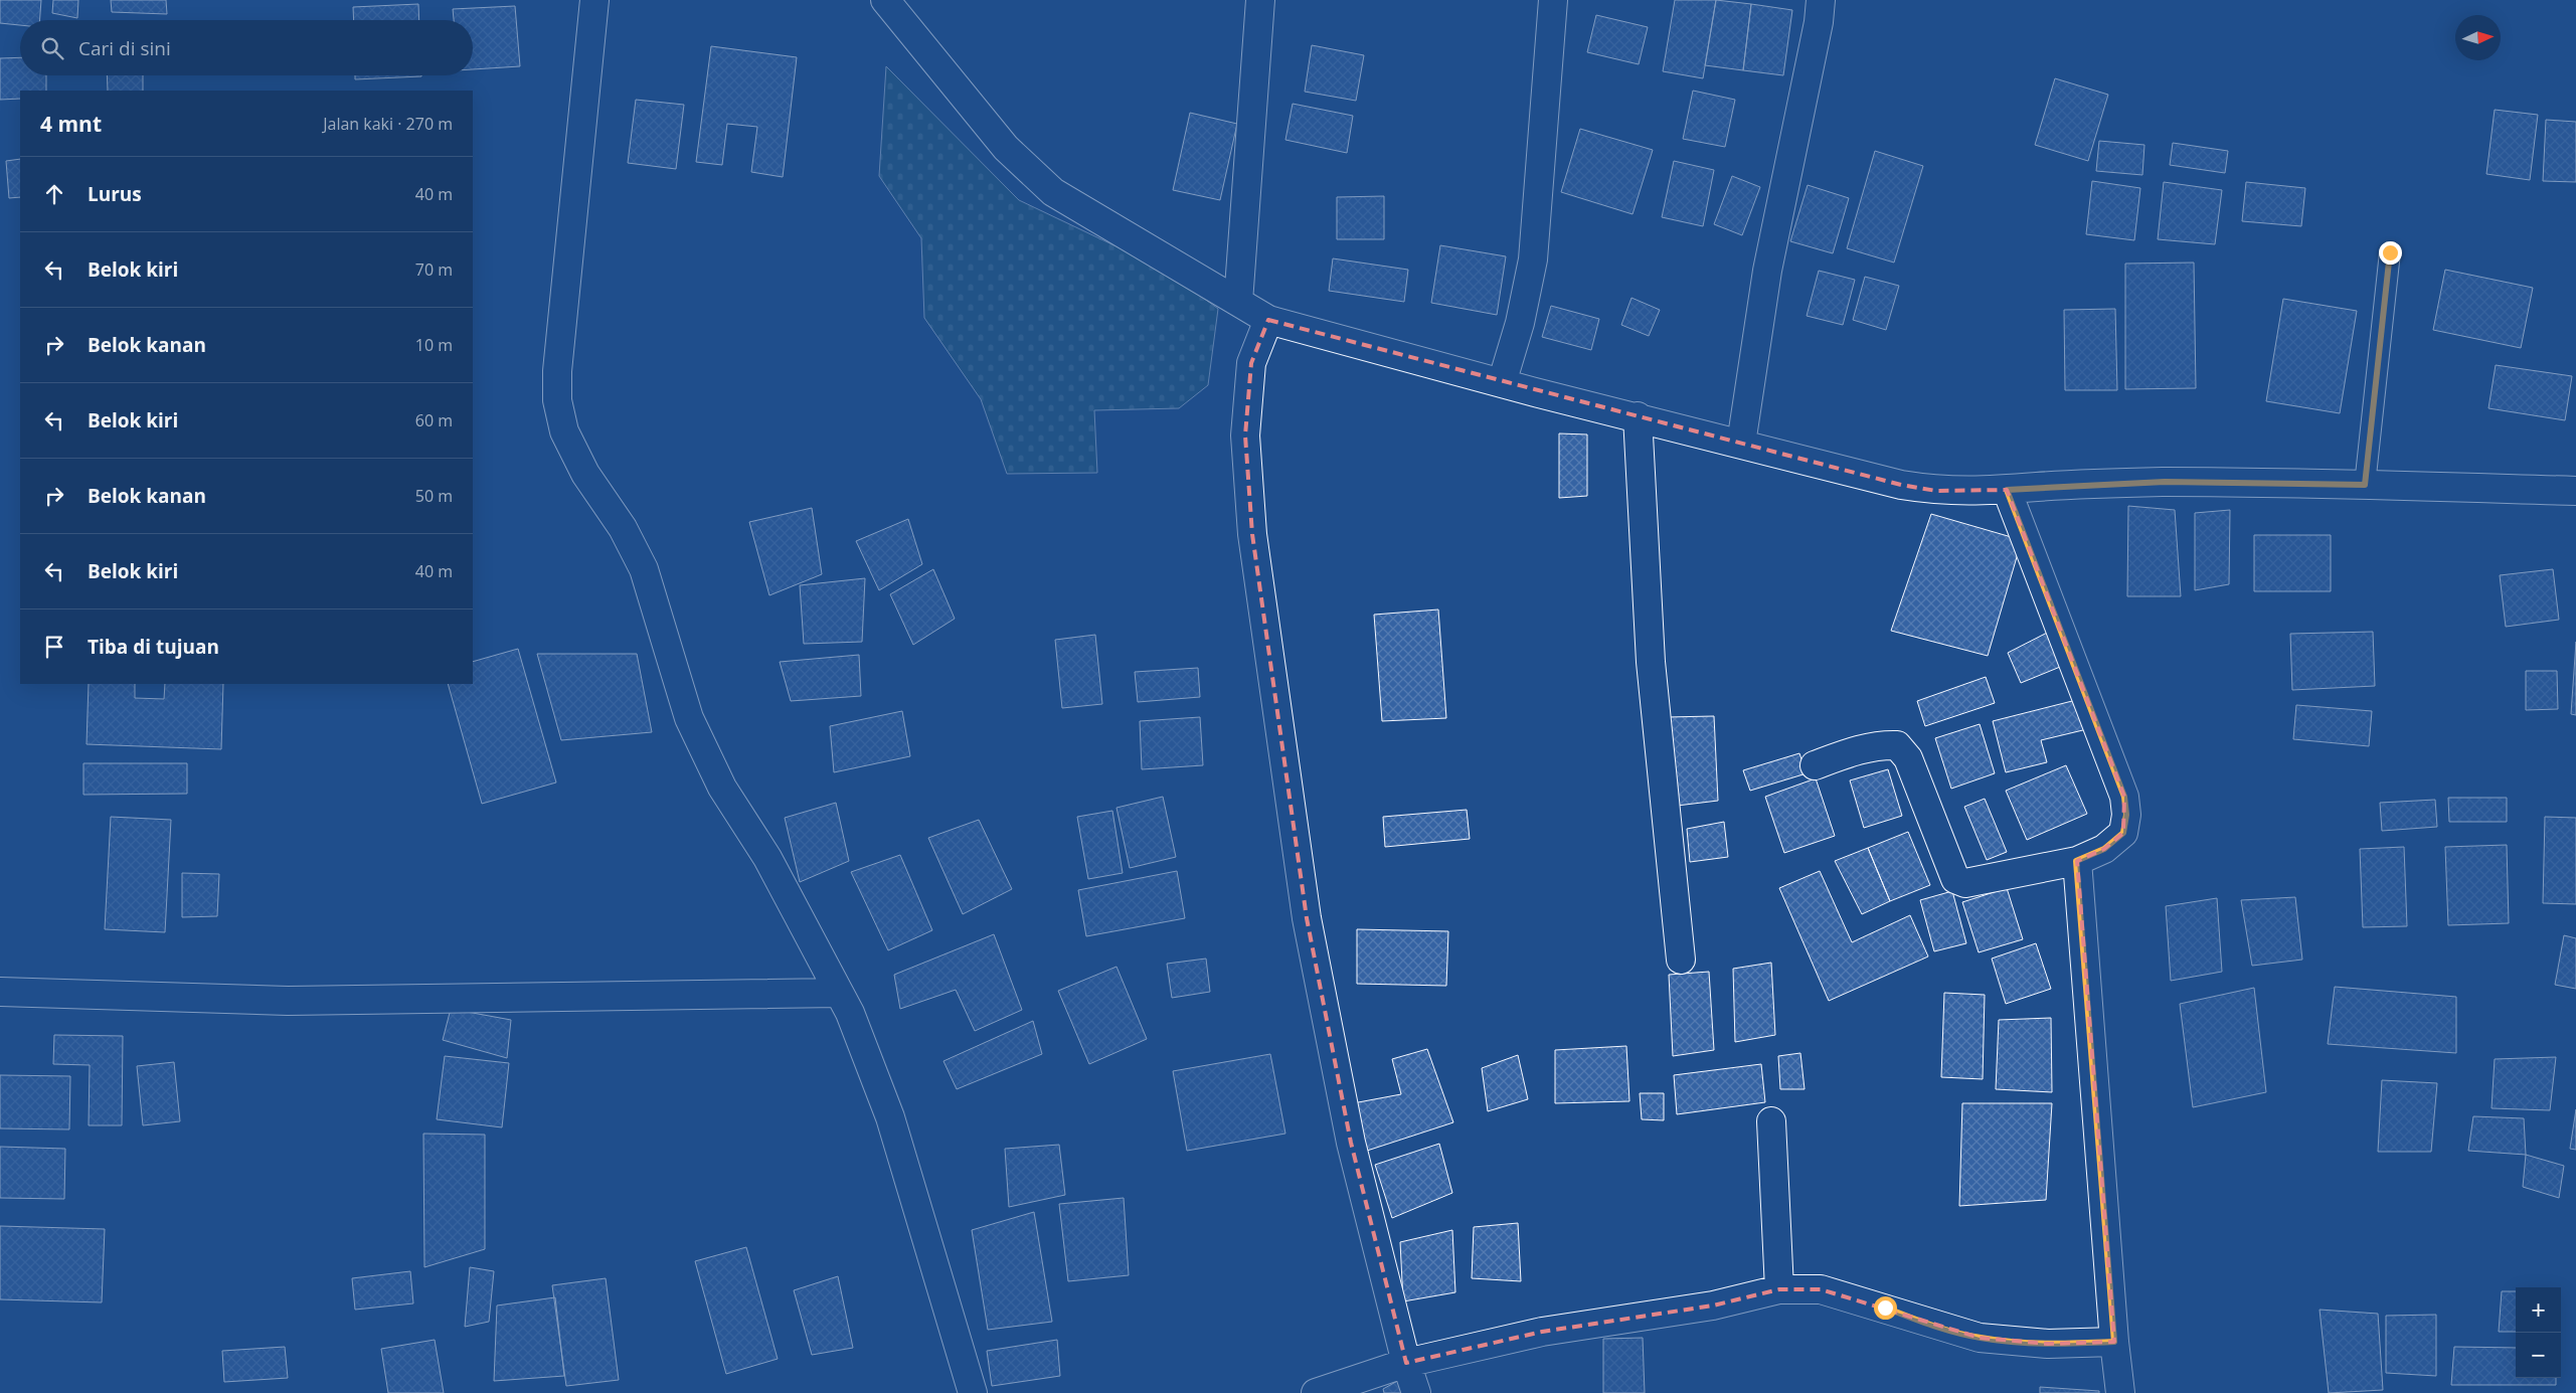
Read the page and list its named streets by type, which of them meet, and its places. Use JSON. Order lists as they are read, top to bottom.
{
  "north": "right",
  "page": {
    "search": "Cari di sini",
    "heading": ["4 mnt", "Jalan kaki · 270 m"],
    "list": [
      ["Lurus", "40 m"],
      ["Belok kiri", "70 m"],
      ["Belok kanan", "10 m"],
      ["Belok kiri", "60 m"],
      ["Belok kanan", "50 m"],
      ["Belok kiri", "40 m"],
      "Tiba di tujuan"
    ],
    "map_buttons": ["+", "−"]
  }
}
